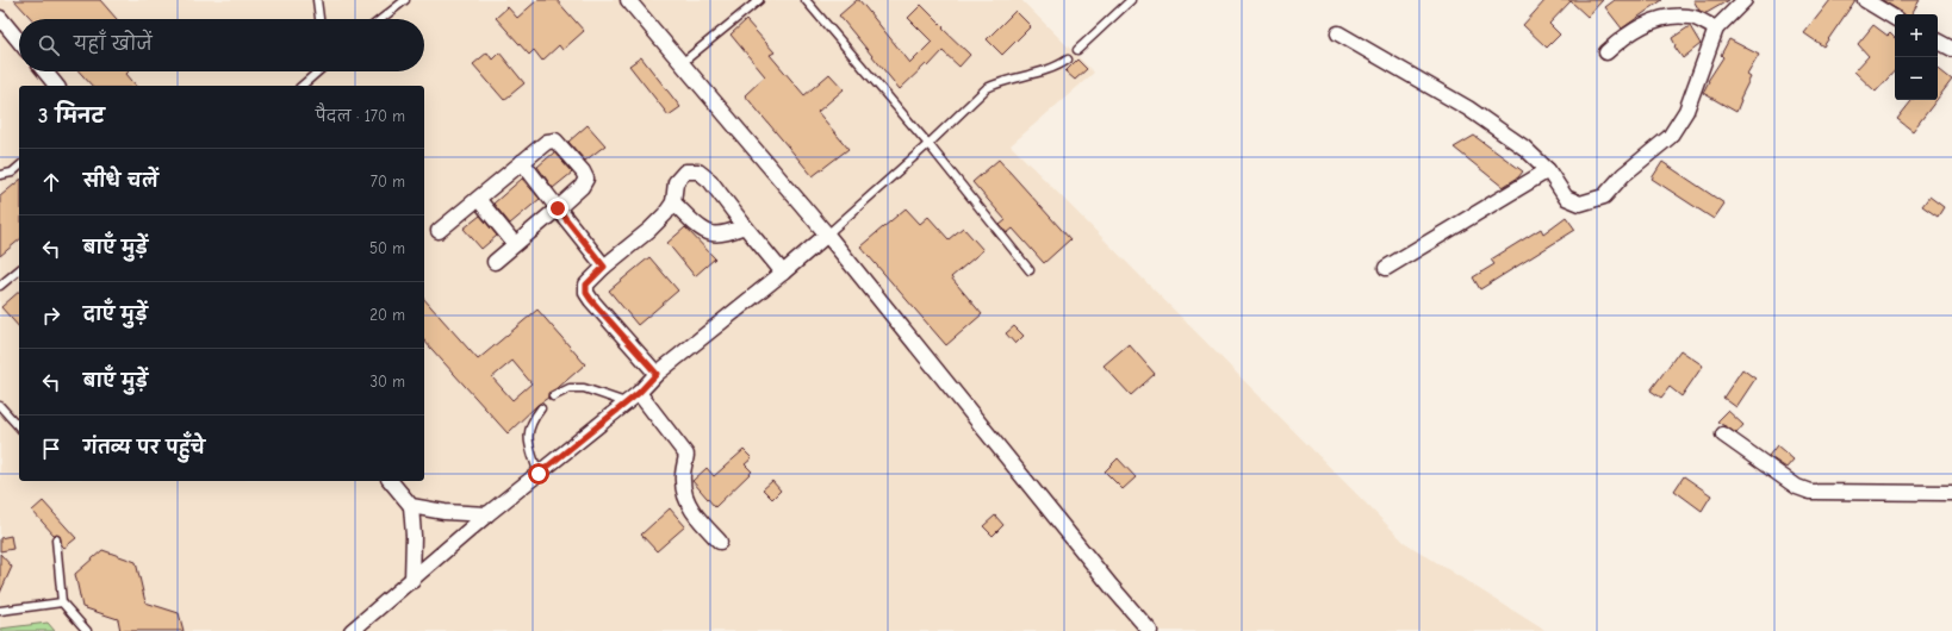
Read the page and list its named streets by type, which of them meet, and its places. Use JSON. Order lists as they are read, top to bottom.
{
  "page": {
    "map_buttons": ["+", "−"],
    "search": "यहाँ खोजें",
    "heading": ["3 मिनट", "पैदल · 170 m"],
    "list": [
      ["सीधे चलें", "70 m"],
      ["बाएँ मुड़ें", "50 m"],
      ["दाएँ मुड़ें", "20 m"],
      ["बाएँ मुड़ें", "30 m"],
      "गंतव्य पर पहुँचे"
    ]
  }
}
